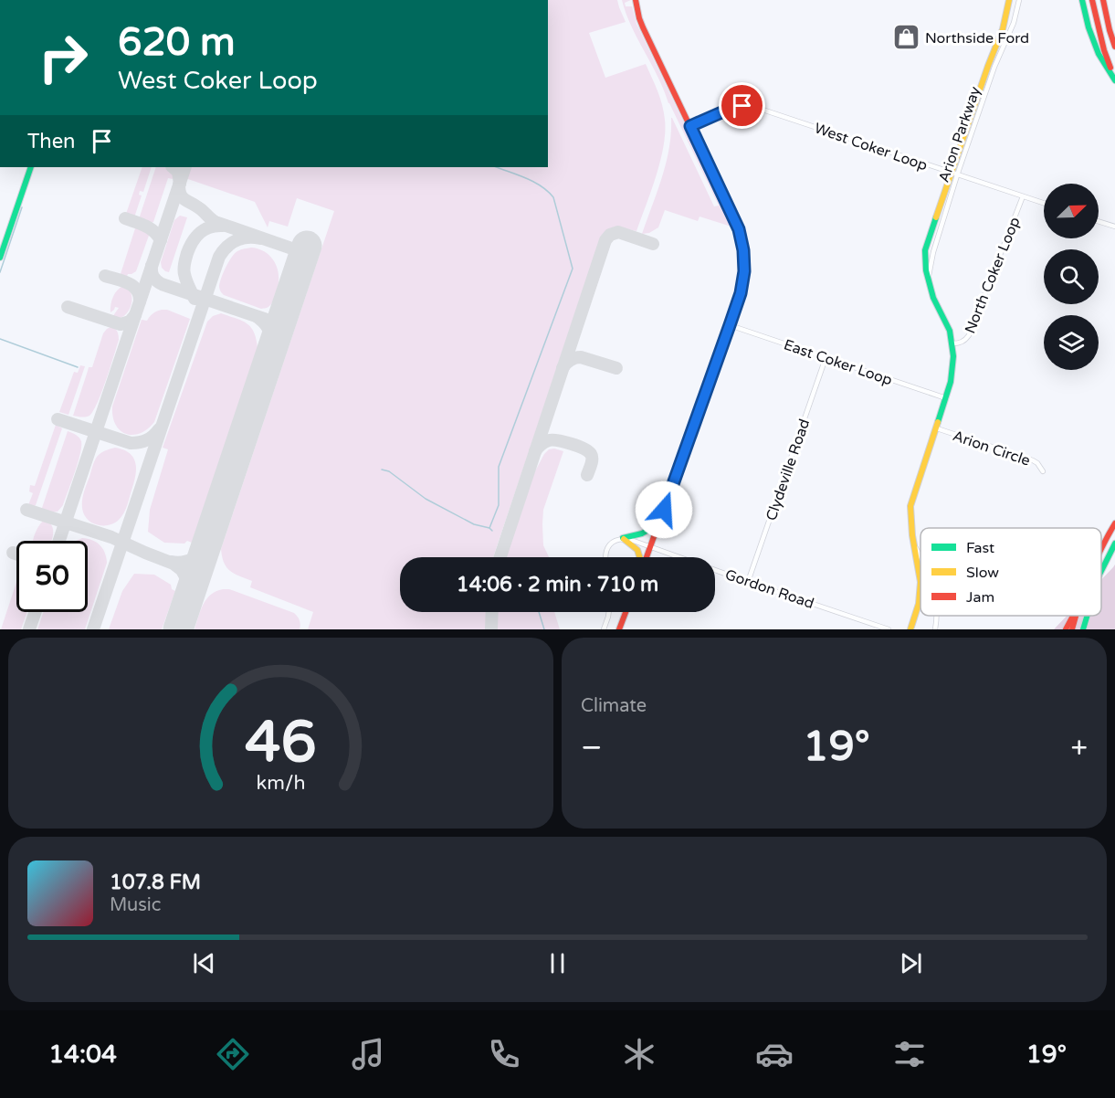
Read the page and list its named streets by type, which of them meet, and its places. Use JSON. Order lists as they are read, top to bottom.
{
  "streets": {
    "main road": ["Arion Parkway"],
    "street": [
      "West Coker Loop",
      "North Coker Loop",
      "East Coker Loop",
      "Arion Circle",
      "Clydeville Road",
      "Gordon Road"
    ]
  },
  "crossings": [
    ["Arion Parkway", "West Coker Loop"],
    ["Arion Parkway", "North Coker Loop"],
    ["Arion Parkway", "East Coker Loop"],
    ["Arion Parkway", "Arion Circle"],
    ["West Coker Loop", "North Coker Loop"],
    ["East Coker Loop", "Clydeville Road"],
    ["Clydeville Road", "Gordon Road"]
  ],
  "places": {
    "shop": ["Northside Ford"]
  },
  "legend": ["Fast", "Slow", "Jam"],
  "north": "top right",
  "page": {
    "turn": ["620 m", "West Coker Loop"],
    "then": "Then",
    "limit": "50",
    "trip": "14:06 · 2 min · 710 m",
    "tile": "Climate",
    "heat": ["−", "19°", "+"],
    "song": ["107.8 FM", "Music"],
    "tabs": ["14:04", "19°"],
    "gauge": ["46", "km/h"]
  }
}
